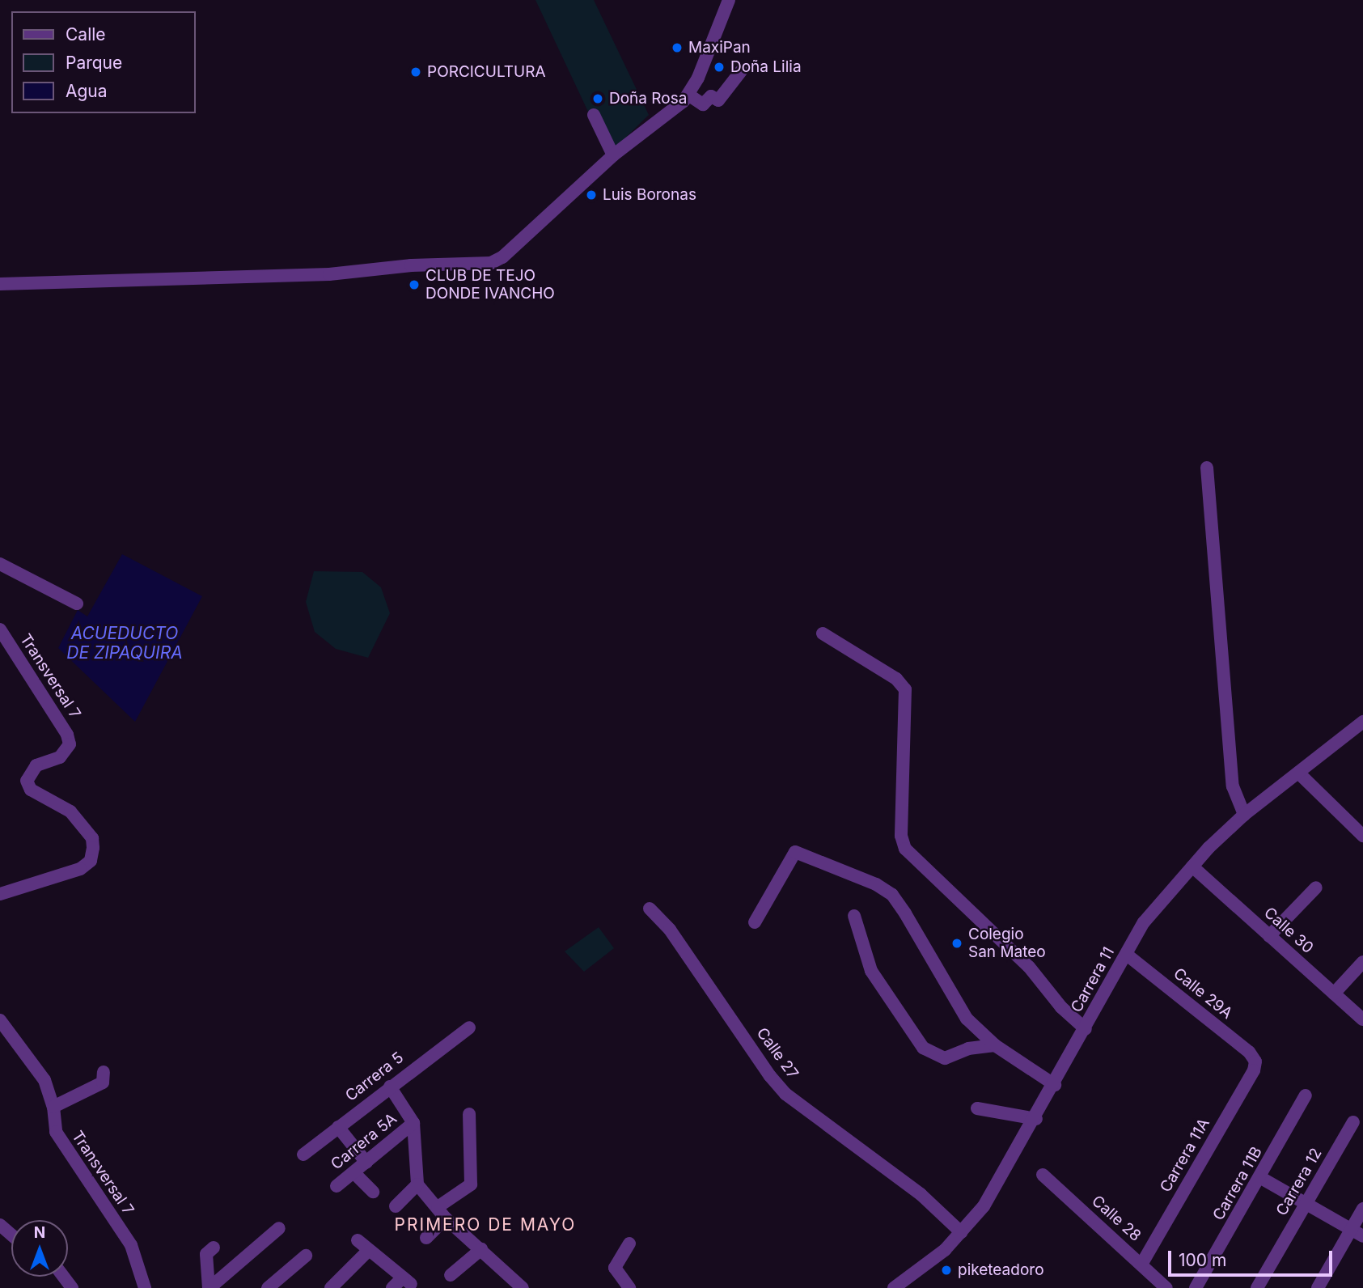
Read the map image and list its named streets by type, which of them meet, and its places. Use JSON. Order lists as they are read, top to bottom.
{
  "streets": {
    "street": [
      "Transversal 7",
      "Calle 30",
      "Carrera 11",
      "Calle 29A",
      "Calle 27",
      "Carrera 5",
      "Carrera 5A",
      "Carrera 11A",
      "Carrera 12",
      "Carrera 11B",
      "Calle 28"
    ]
  },
  "crossings": [
    ["Calle 30", "Carrera 11"],
    ["Carrera 11", "Calle 29A"],
    ["Carrera 11", "Calle 27"],
    ["Calle 29A", "Carrera 11A"],
    ["Carrera 11A", "Calle 28"]
  ],
  "districts": ["PRIMERO DE MAYO"],
  "water": ["ACUEDUCTO DE ZIPAQUIRA"],
  "places": [
    "MaxiPan",
    "Doña Lilia",
    "PORCICULTURA",
    "Doña Rosa",
    "Luis Boronas",
    "CLUB DE TEJO DONDE IVANCHO",
    "Colegio San Mateo",
    "piketeadoro"
  ],
  "legend": ["Calle", "Parque", "Agua"],
  "scale_bar": "100 m",
  "north": "top"
}
